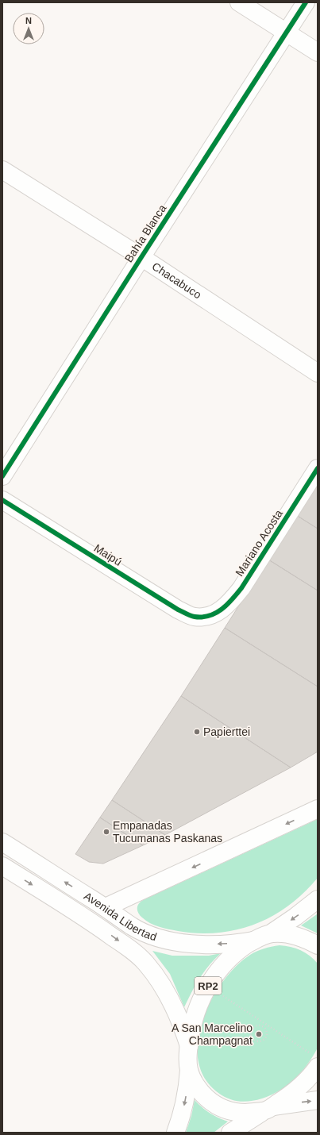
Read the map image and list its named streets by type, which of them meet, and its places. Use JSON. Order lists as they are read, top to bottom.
{
  "streets": {
    "main road": [
      "Bahía Blanca",
      "Chacabuco",
      "Mariano Acosta",
      "Maipú",
      "Avenida Libertad",
      "RP2"
    ]
  },
  "crossings": [
    ["Bahía Blanca", "Chacabuco"],
    ["Mariano Acosta", "Maipú"],
    ["Avenida Libertad", "RP2"]
  ],
  "places": ["Papierttei", "Empanadas Tucumanas Paskanas", "A San Marcelino Champagnat"],
  "north": "top"
}
